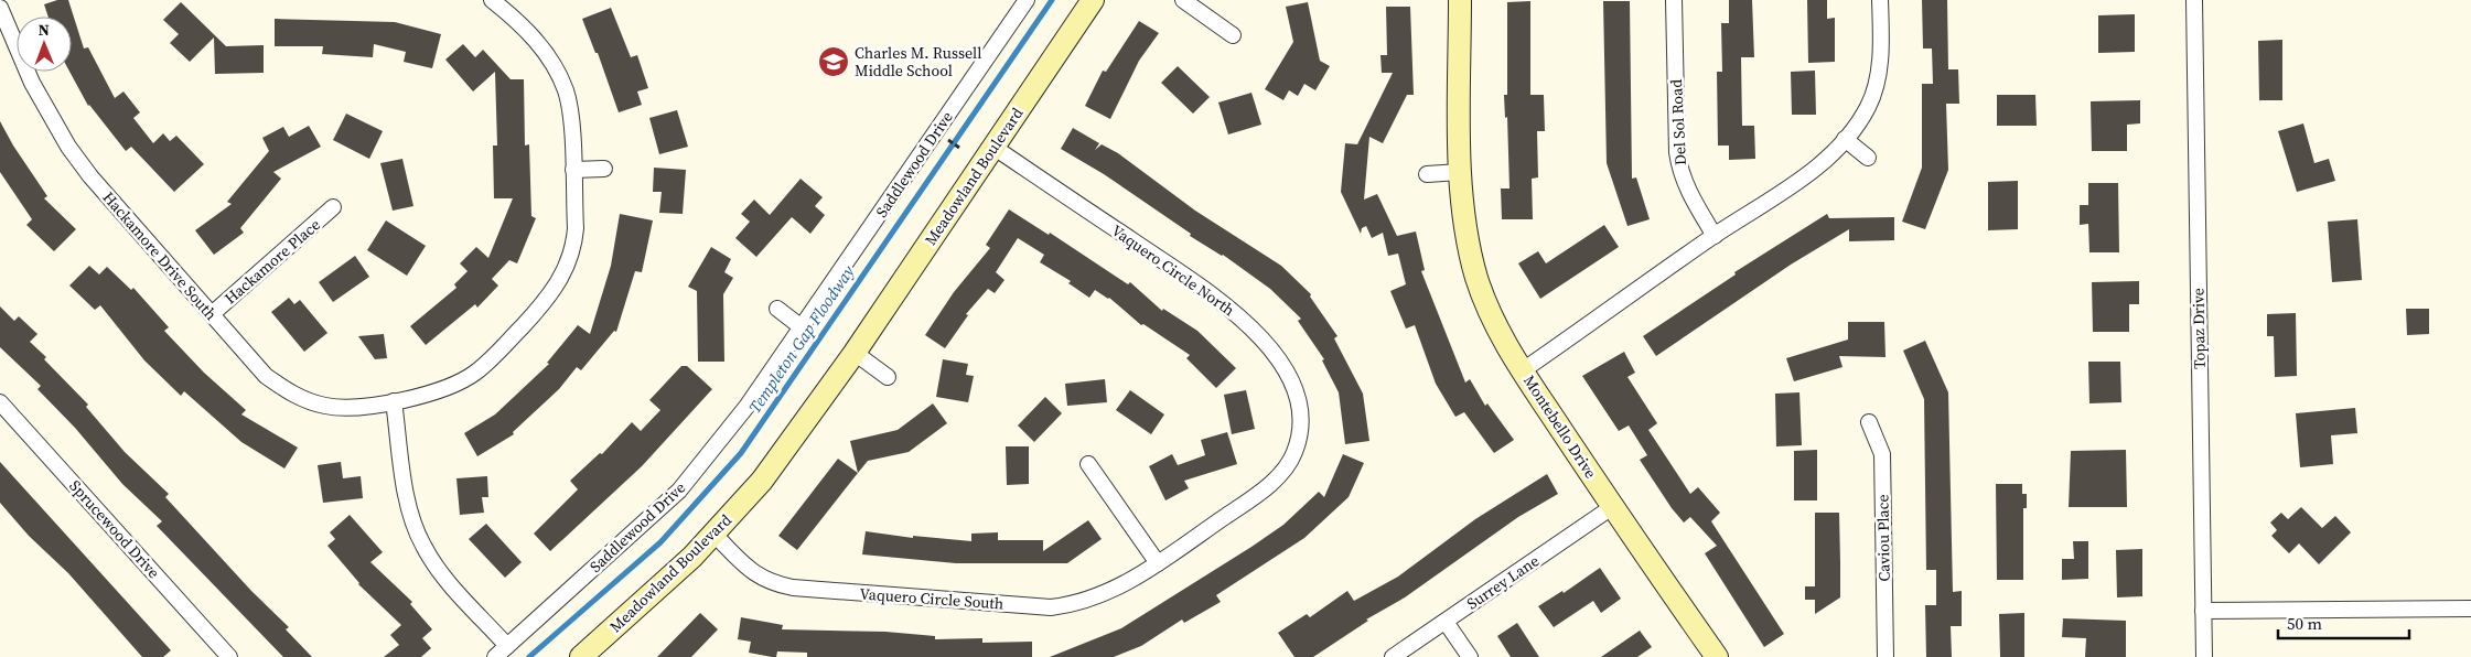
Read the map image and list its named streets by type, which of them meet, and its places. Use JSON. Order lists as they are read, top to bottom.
{
  "streets": {
    "street": [
      "Del Sol Road",
      "Saddlewood Drive",
      "Meadowland Boulevard",
      "Hackamore Drive South",
      "Hackamore Place",
      "Vaquero Circle North",
      "Topaz Drive",
      "Montebello Drive",
      "Sprucewood Drive",
      "Caviou Place",
      "Surrey Lane",
      "Vaquero Circle South"
    ]
  },
  "crossings": [
    ["Meadowland Boulevard", "Vaquero Circle North"],
    ["Meadowland Boulevard", "Vaquero Circle South"],
    ["Hackamore Drive South", "Hackamore Place"],
    ["Vaquero Circle North", "Vaquero Circle South"],
    ["Montebello Drive", "Surrey Lane"]
  ],
  "water": ["Templeton Gap Floodway"],
  "places": {
    "school or university": ["Charles M. Russell Middle School"]
  },
  "scale_bar": "50 m",
  "north": "top"
}
